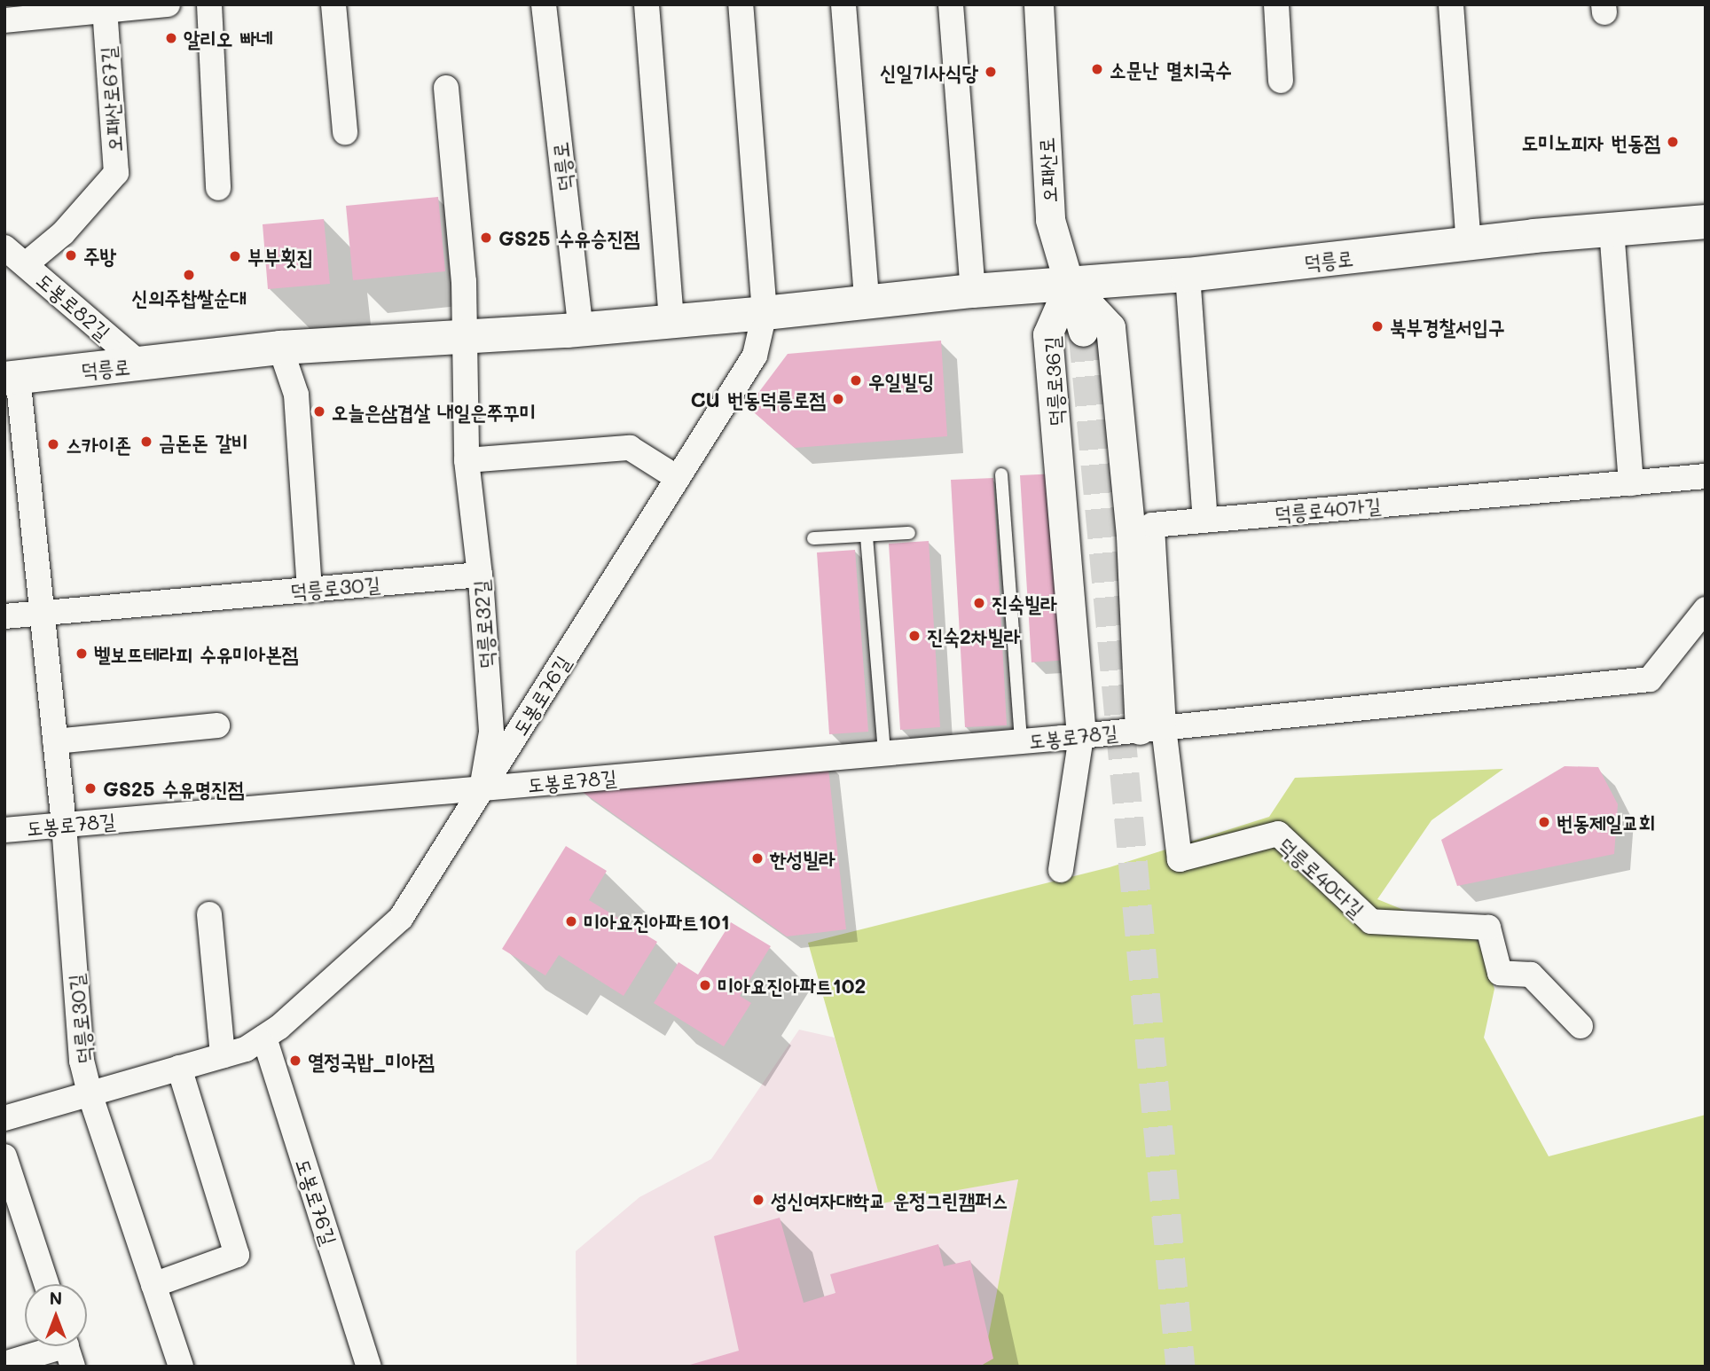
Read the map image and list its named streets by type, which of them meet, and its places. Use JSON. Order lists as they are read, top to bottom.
{
  "streets": {
    "main road": ["덕릉로"],
    "street": [
      "오패산로67길",
      "오패산로",
      "도봉로82길",
      "덕릉로36길",
      "덕릉로40가길",
      "덕릉로30길",
      "덕릉로32길",
      "도봉로76길",
      "도봉로78길",
      "덕릉로40다길"
    ]
  },
  "crossings": [
    ["오패산로67길", "도봉로82길"],
    ["덕릉로", "오패산로"],
    ["덕릉로", "도봉로82길"],
    ["덕릉로", "덕릉로36길"],
    ["덕릉로", "덕릉로30길"],
    ["덕릉로", "덕릉로32길"],
    ["덕릉로", "도봉로76길"],
    ["오패산로", "덕릉로36길"],
    ["덕릉로36길", "도봉로78길"],
    ["덕릉로40가길", "도봉로78길"],
    ["덕릉로40가길", "덕릉로40다길"],
    ["덕릉로30길", "덕릉로32길"],
    ["덕릉로30길", "도봉로76길"],
    ["덕릉로30길", "도봉로78길"],
    ["덕릉로32길", "도봉로76길"],
    ["덕릉로32길", "도봉로78길"],
    ["도봉로76길", "도봉로78길"],
    ["도봉로78길", "덕릉로40다길"]
  ],
  "places": [
    "알리오 빠네",
    "소문난 멸치국수",
    "신일기사식당",
    "도미노피자 번동점",
    "GS25 수유승진점",
    "주방",
    "부부횟집",
    "신의주찹쌀순대",
    "북부경찰서입구",
    "우일빌딩",
    "CU 번동덕릉로점",
    "오늘은삼겹살 내일은쭈꾸미",
    "금돈돈 갈비",
    "스카이존",
    "진숙빌라",
    "진숙2차빌라",
    "벨보뜨테라피 수유미아본점",
    "GS25 수유명진점",
    "번동제일교회",
    "한성빌라",
    "미아요진아파트101",
    "미아요진아파트102",
    "열정국밥_미아점",
    "성신여자대학교 운정그린캠퍼스"
  ],
  "north": "top"
}
